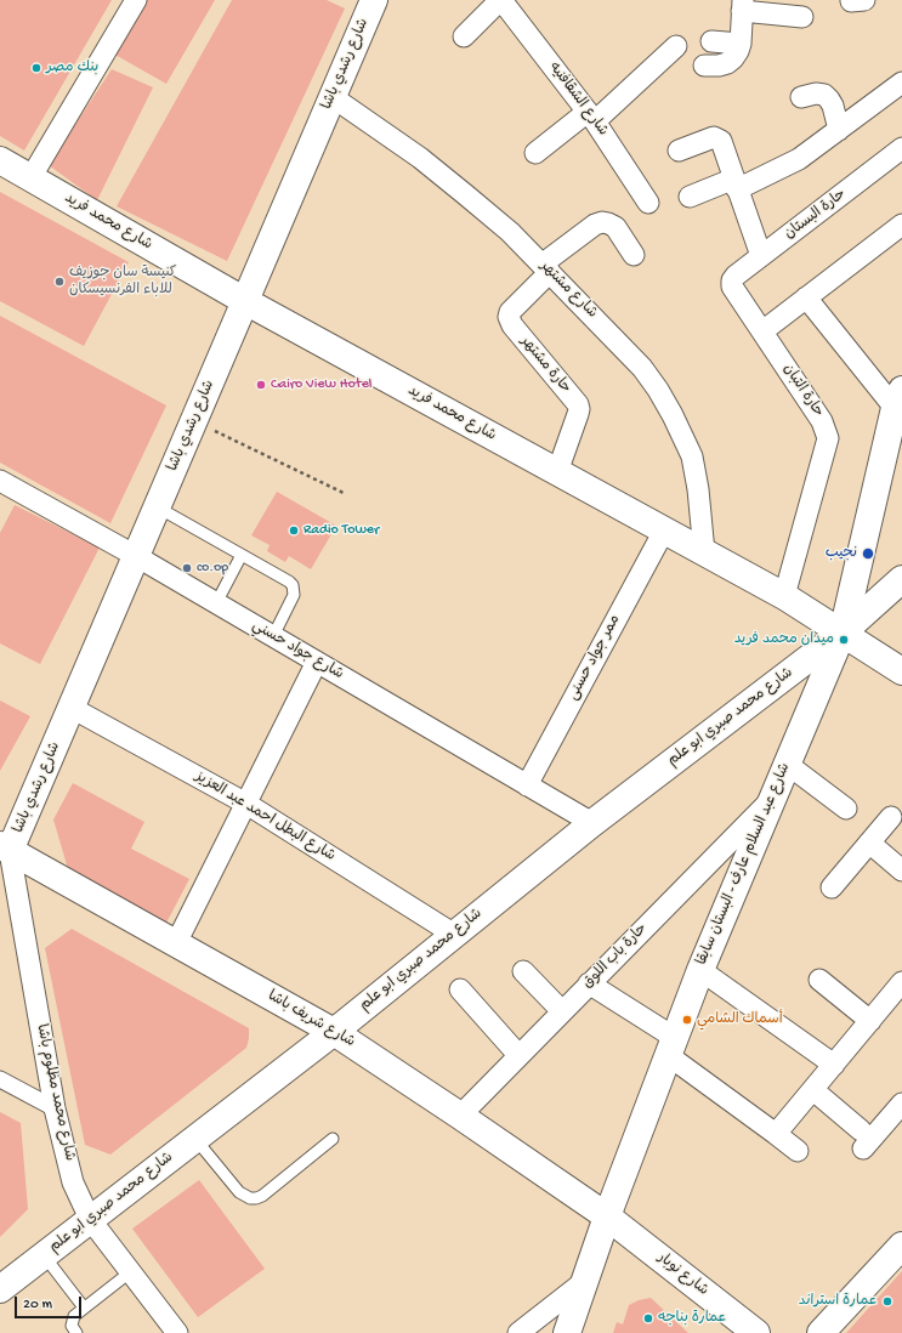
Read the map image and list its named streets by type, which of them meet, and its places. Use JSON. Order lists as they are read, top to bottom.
{
  "streets": {
    "street": [
      "شارع رشدي باشا",
      "شارع الشقافنيه",
      "حارة البستان",
      "شارع محمد فريد",
      "شارع مشتهر",
      "حارة مشتهر",
      "حارة التبان",
      "شارع جواد حسني",
      "ممر جواد حسنى",
      "شارع محمد صبري ابو علم",
      "شارع البطل احمد عبد العزيز",
      "شارع عبد السلام عارف - البستان سابقا",
      "حارة باب اللوق",
      "شارع شريف باشا",
      "شارع محمد مظلوم باشا",
      "شارع نوبار"
    ]
  },
  "crossings": [
    ["شارع رشدي باشا", "شارع محمد فريد"],
    ["شارع رشدي باشا", "شارع مشتهر"],
    ["شارع رشدي باشا", "شارع جواد حسني"],
    ["شارع رشدي باشا", "شارع البطل احمد عبد العزيز"],
    ["شارع رشدي باشا", "شارع شريف باشا"],
    ["شارع رشدي باشا", "شارع محمد مظلوم باشا"],
    ["حارة البستان", "حارة التبان"],
    ["شارع محمد فريد", "شارع مشتهر"],
    ["شارع محمد فريد", "حارة مشتهر"],
    ["شارع محمد فريد", "حارة التبان"],
    ["شارع محمد فريد", "ممر جواد حسنى"],
    ["شارع محمد فريد", "شارع محمد صبري ابو علم"],
    ["شارع محمد فريد", "شارع عبد السلام عارف - البستان سابقا"],
    ["شارع مشتهر", "حارة مشتهر"],
    ["شارع جواد حسني", "ممر جواد حسنى"],
    ["شارع جواد حسني", "شارع محمد صبري ابو علم"],
    ["شارع محمد صبري ابو علم", "شارع البطل احمد عبد العزيز"],
    ["شارع محمد صبري ابو علم", "شارع عبد السلام عارف - البستان سابقا"],
    ["شارع محمد صبري ابو علم", "شارع شريف باشا"],
    ["شارع محمد صبري ابو علم", "شارع محمد مظلوم باشا"],
    ["شارع عبد السلام عارف - البستان سابقا", "حارة باب اللوق"],
    ["شارع عبد السلام عارف - البستان سابقا", "شارع شريف باشا"],
    ["شارع عبد السلام عارف - البستان سابقا", "شارع نوبار"],
    ["حارة باب اللوق", "شارع شريف باشا"],
    ["شارع شريف باشا", "شارع محمد مظلوم باشا"],
    ["شارع شريف باشا", "شارع نوبار"]
  ],
  "places": [
    "بنك مصر",
    "كنيسة سان جوزيف للاباء الفرنسيسكان",
    "Cairo View Hotel",
    "Radio Tower",
    "نجيب",
    "co.op",
    "ميدان محمد فريد",
    "أسماك الشامي",
    "عمارة استراند",
    "عمارة بناجه"
  ],
  "scale_bar": "20 m"
}
